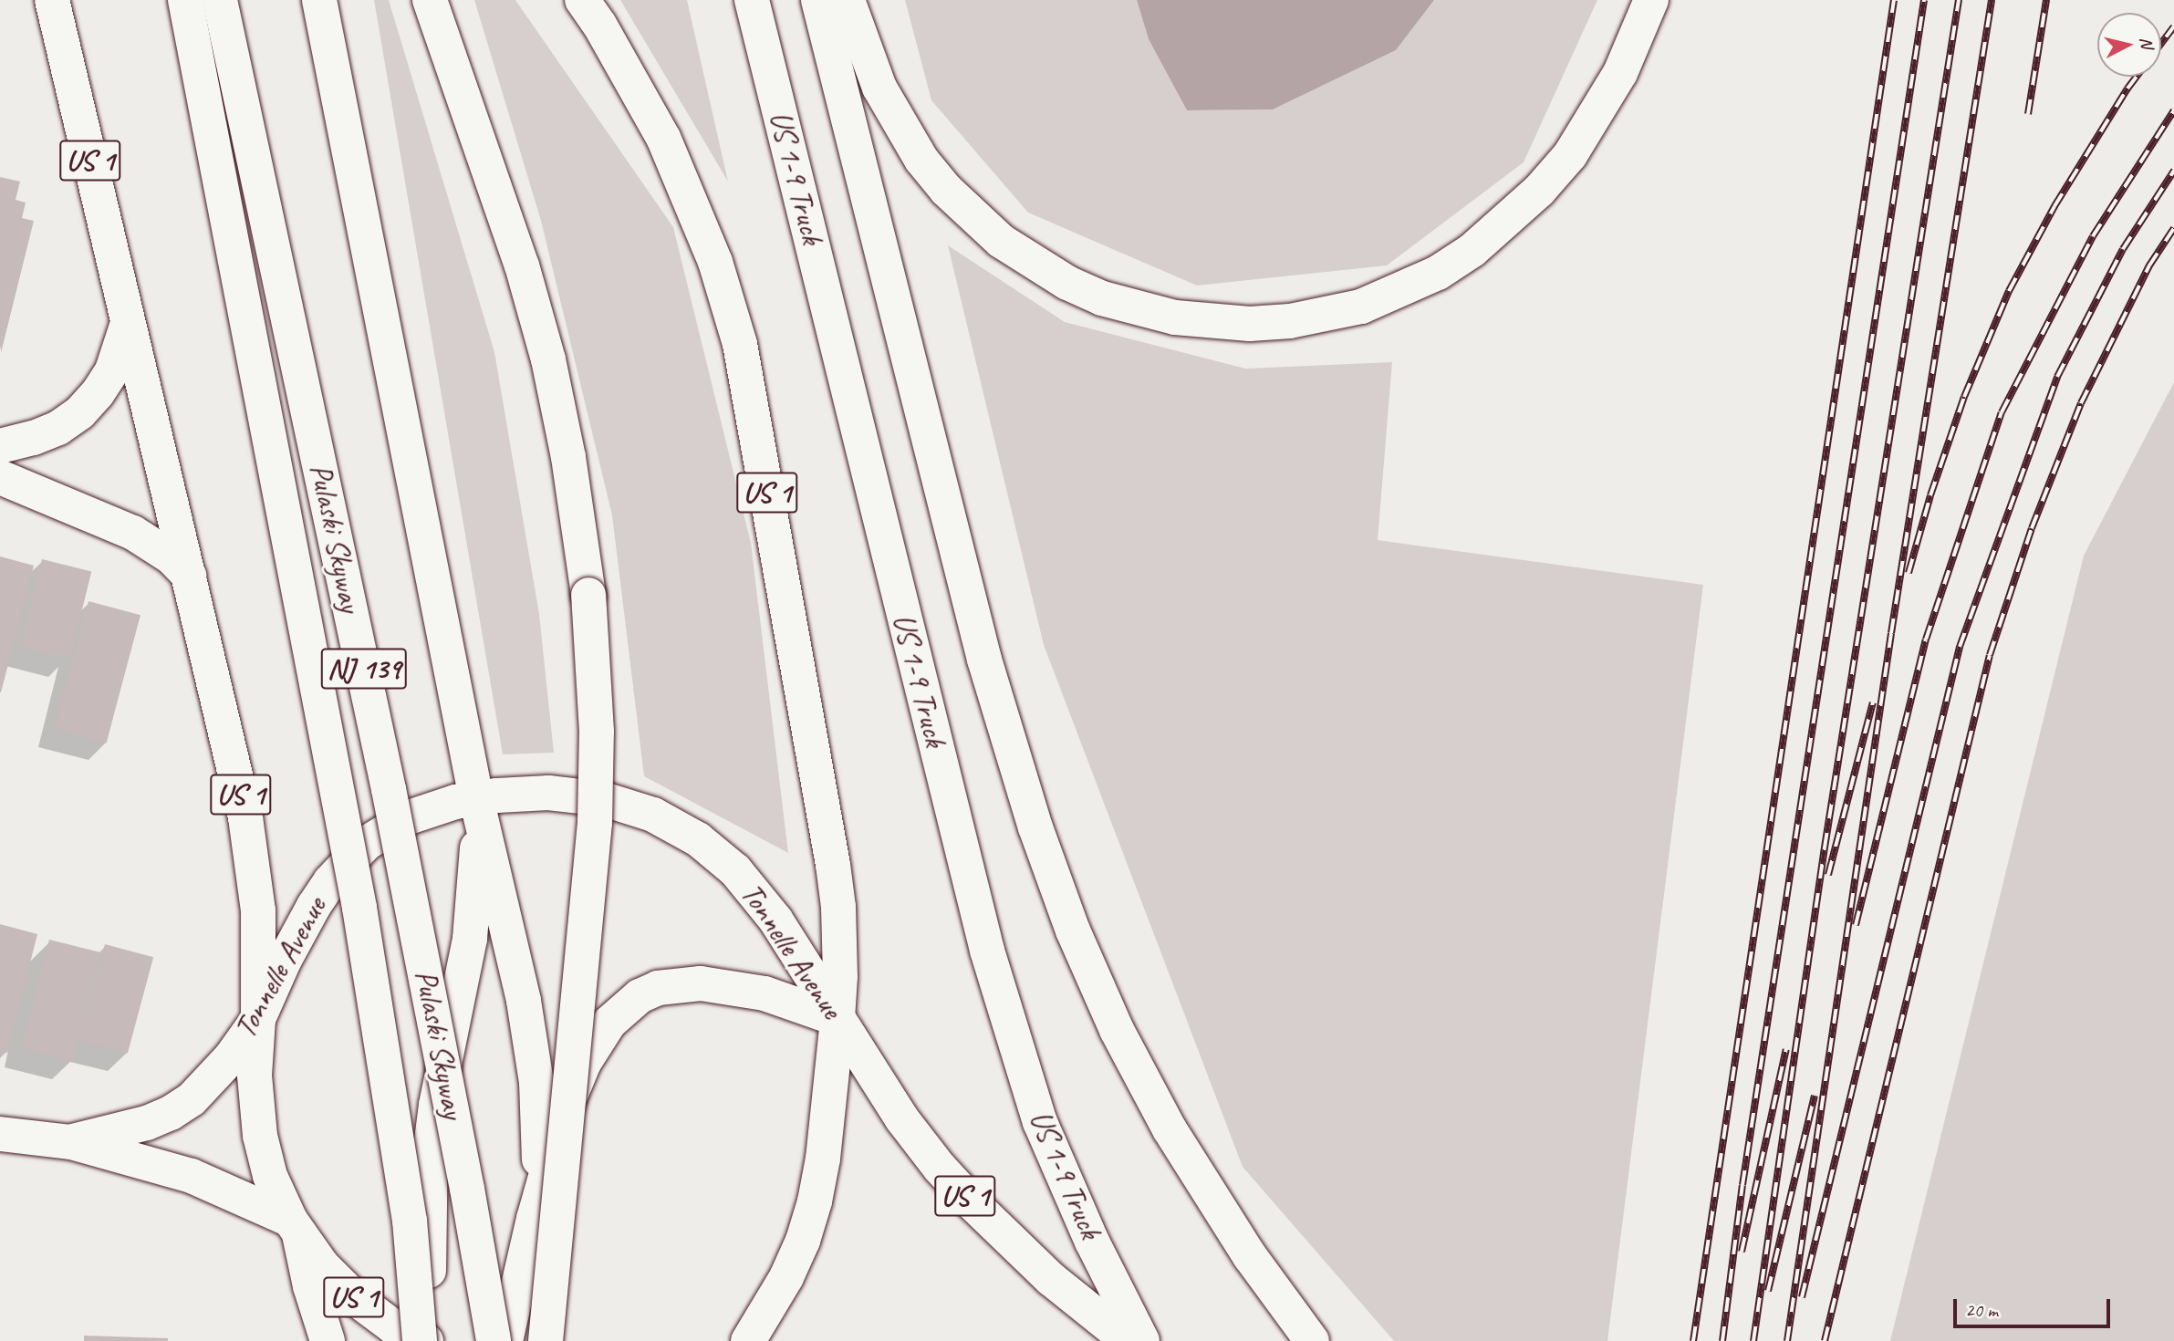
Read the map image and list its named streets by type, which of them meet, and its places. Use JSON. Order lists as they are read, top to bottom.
{
  "streets": {
    "main road": [
      "US 1",
      "US 1-9 Truck",
      "Pulaski Skyway",
      "NJ 139",
      "Tonnelle Avenue"
    ]
  },
  "crossings": [
    ["US 1", "Tonnelle Avenue"]
  ],
  "scale_bar": "20 m",
  "north": "right"
}
